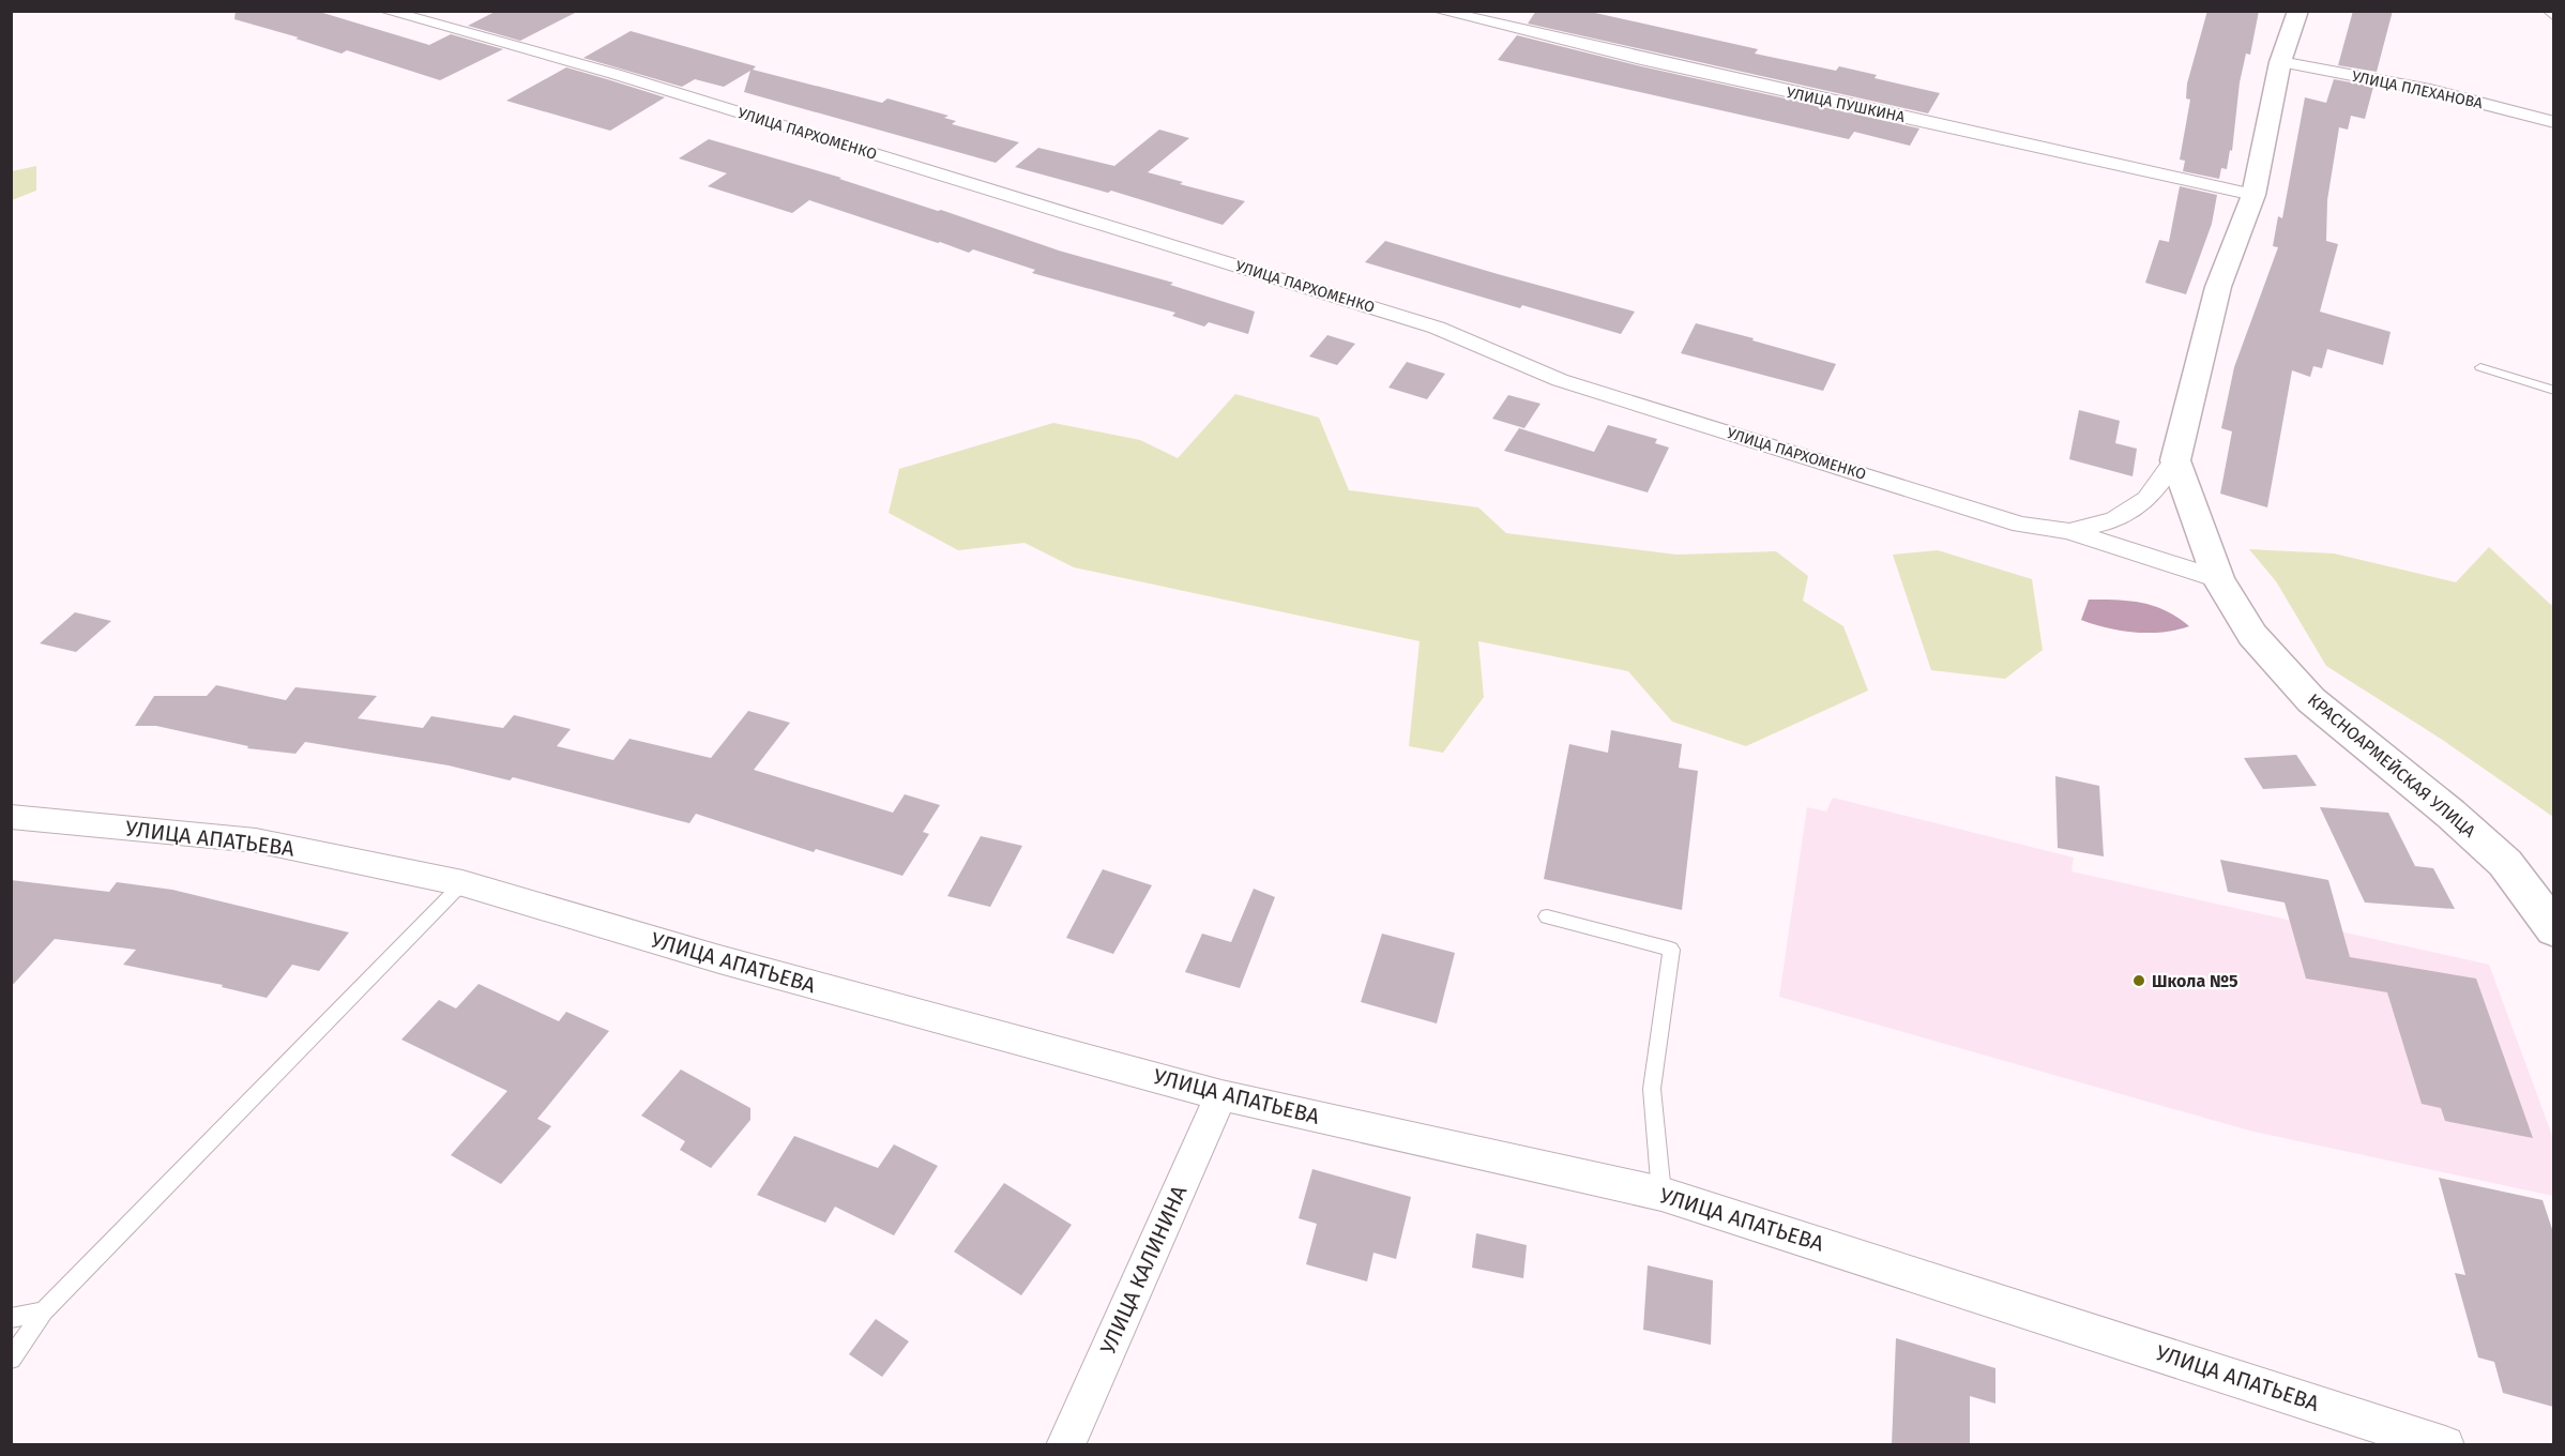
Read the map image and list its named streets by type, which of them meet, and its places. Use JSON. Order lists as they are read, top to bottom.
{
  "streets": {
    "street": [
      "УЛИЦА ПЛЕХАНОВА",
      "УЛИЦА ПУШКИНА",
      "УЛИЦА ПАРХОМЕНКО",
      "КРАСНОАРМЕЙСКАЯ УЛИЦА",
      "УЛИЦА АПАТЬЕВА",
      "УЛИЦА КАЛИНИНА"
    ]
  },
  "crossings": [
    ["УЛИЦА ПАРХОМЕНКО", "КРАСНОАРМЕЙСКАЯ УЛИЦА"],
    ["УЛИЦА АПАТЬЕВА", "УЛИЦА КАЛИНИНА"]
  ],
  "places": ["Школа №5"]
}
